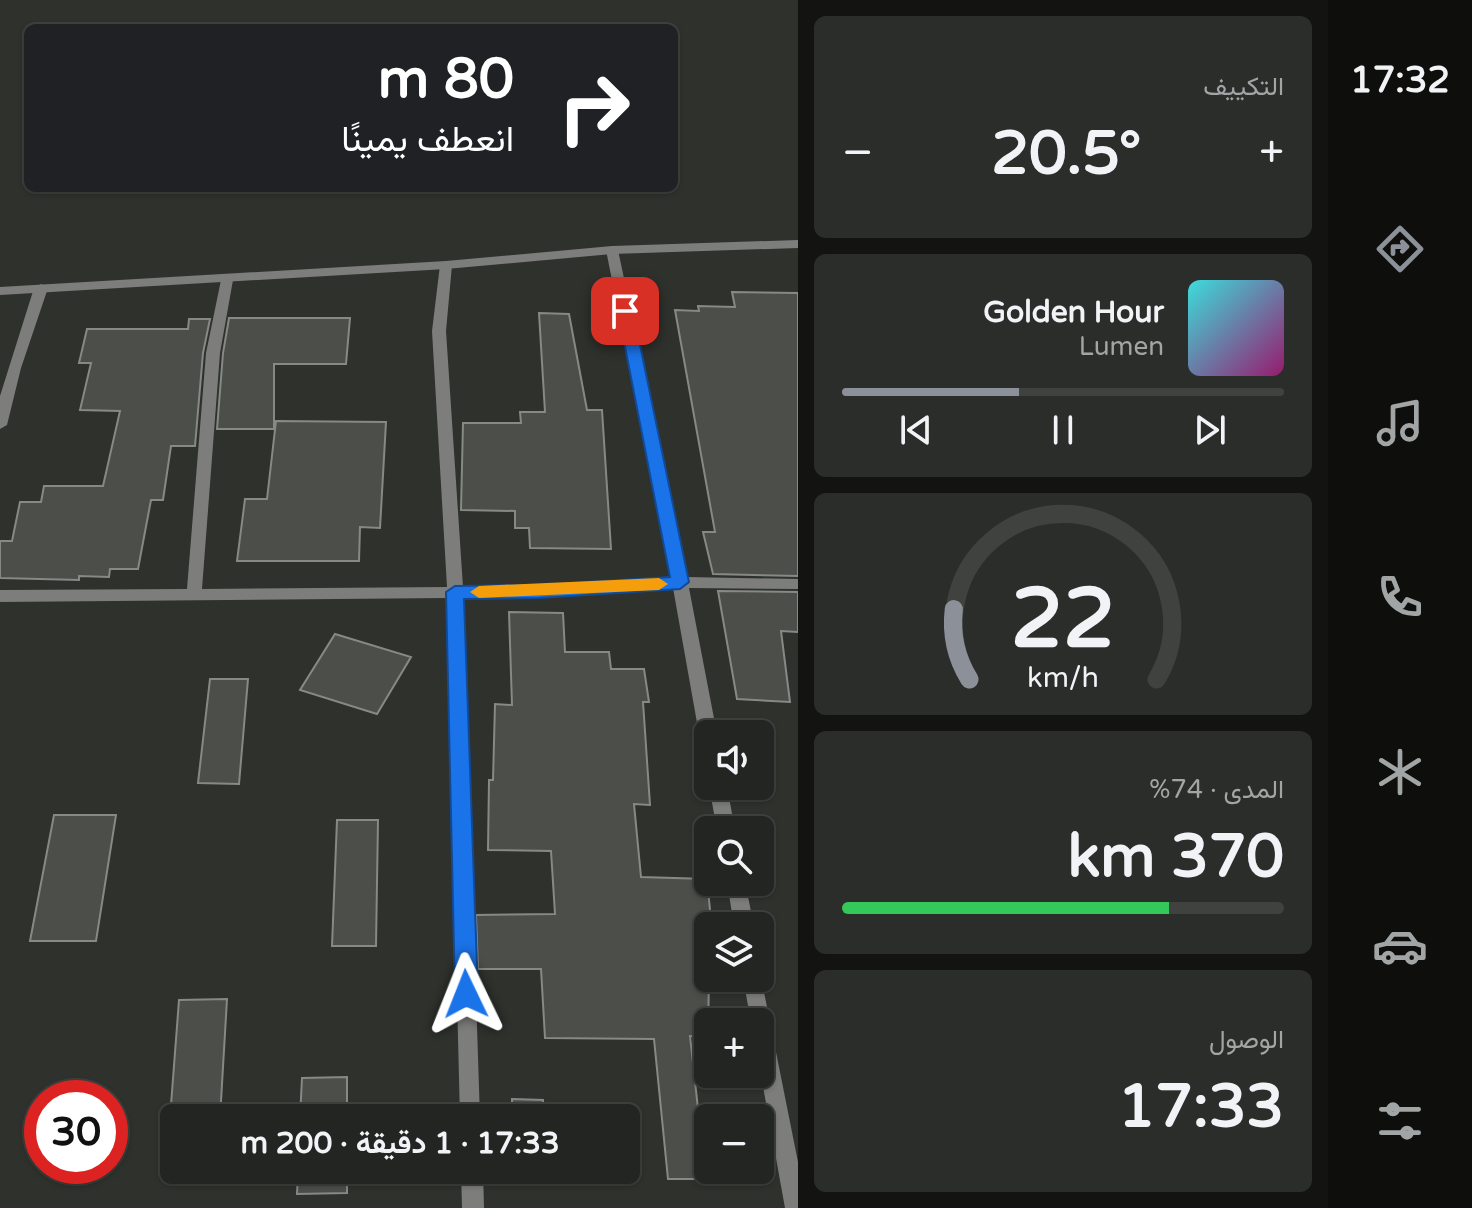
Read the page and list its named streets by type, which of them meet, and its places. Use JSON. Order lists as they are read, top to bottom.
{
  "page": {
    "tabs": "17:32",
    "tile": [
      "التكييف",
      ["المدى · 74%", "370 km"],
      ["الوصول", "17:33"]
    ],
    "turn": ["80 m", "انعطف يمينًا"],
    "heat": ["−", "20.5°", "+"],
    "song": ["Golden Hour", "Lumen"],
    "map_buttons": ["+", "−"],
    "limit": "30",
    "trip": "17:33 · 1 دقيقة · 200 m",
    "gauge": ["22", "km/h"]
  }
}
